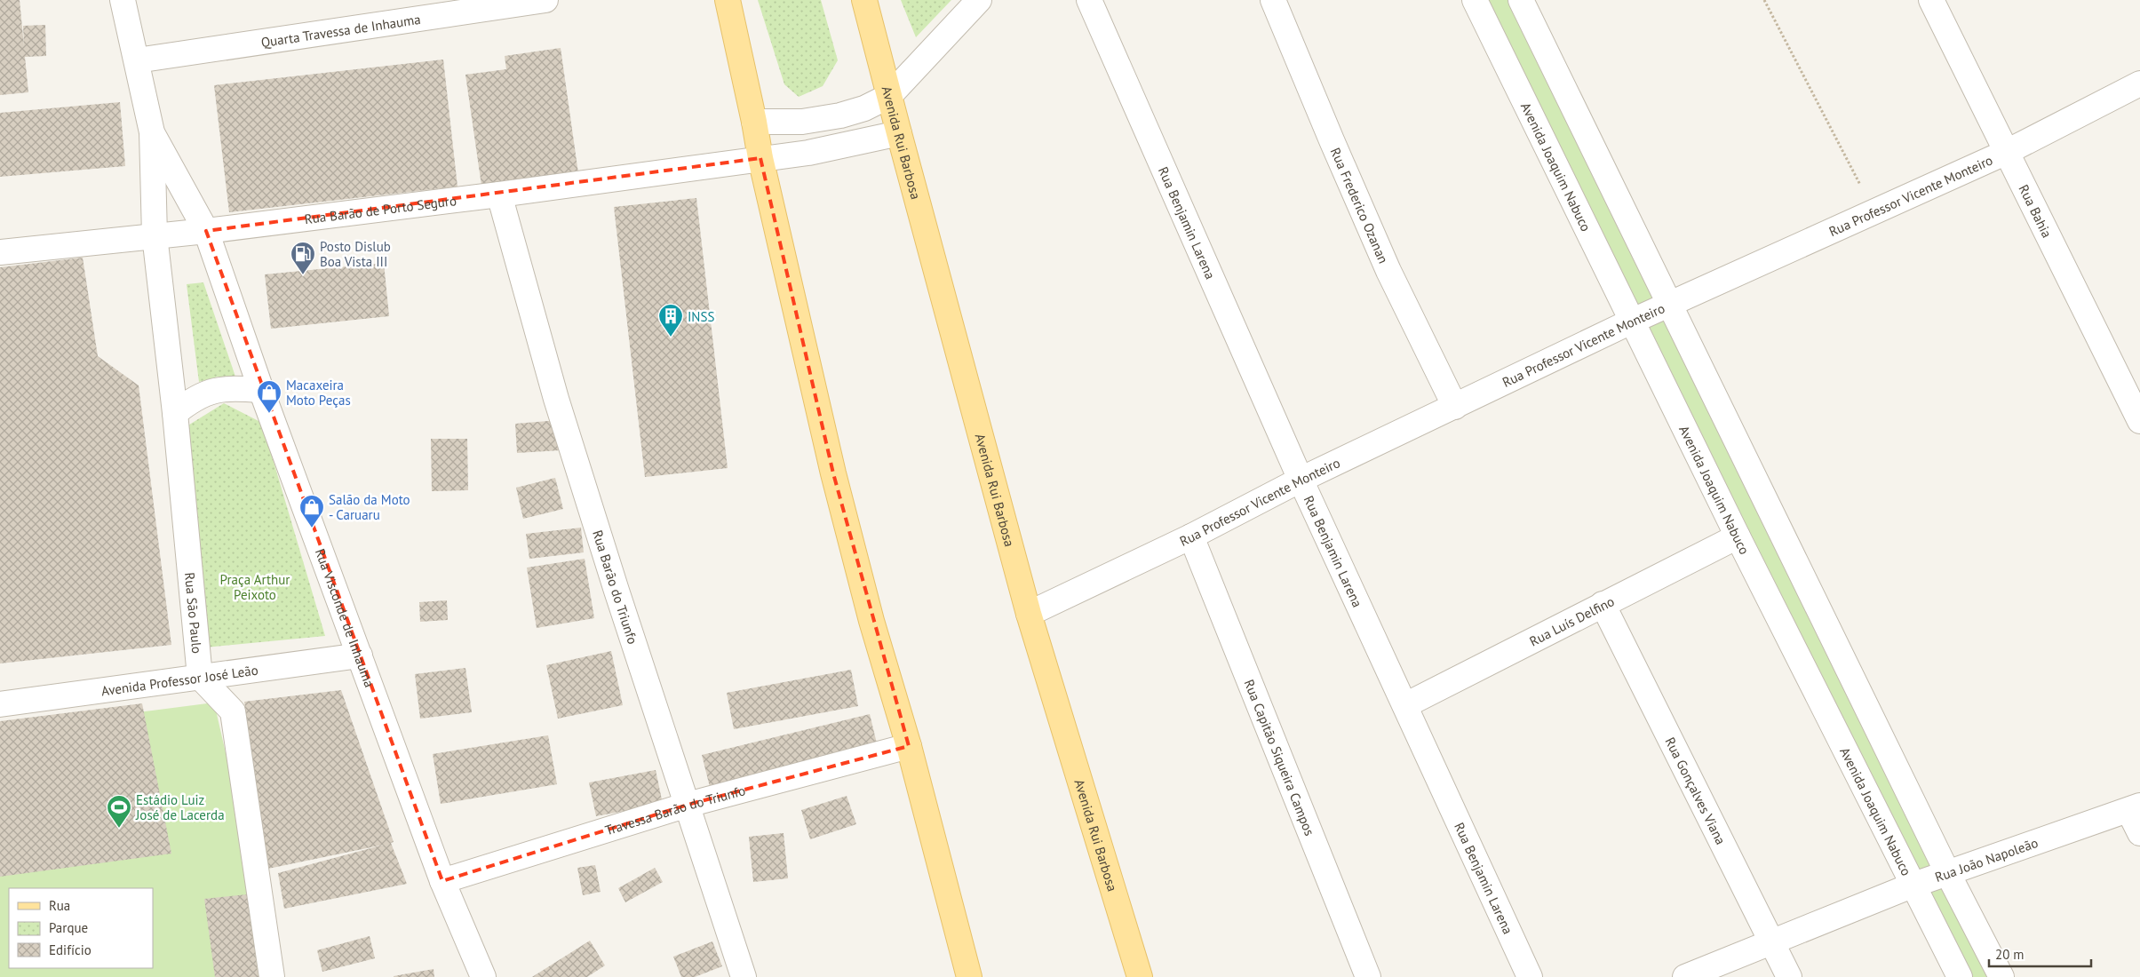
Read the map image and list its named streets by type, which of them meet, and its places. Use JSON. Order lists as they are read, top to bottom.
{
  "streets": {
    "main road": ["Avenida Rui Barbosa"],
    "street": [
      "Quarta Travessa de Inhauma",
      "Avenida Joaquim Nabuco",
      "Rua Professor Vicente Monteiro",
      "Rua Frederico Ozanan",
      "Rua Barão de Porto Seguro",
      "Rua Bahia",
      "Rua Benjamin Larena",
      "Rua Barão do Triunfo",
      "Rua São Paulo",
      "Rua Visconde de Inhauma",
      "Rua Luís Delfino",
      "Avenida Professor José Leão",
      "Rua Capitão Siqueira Campos",
      "Rua Gonçalves Viana",
      "Travessa Barão do Triunfo",
      "Rua João Napoleão"
    ]
  },
  "crossings": [
    ["Avenida Rui Barbosa", "Rua Professor Vicente Monteiro"],
    ["Avenida Rui Barbosa", "Rua Barão de Porto Seguro"],
    ["Avenida Joaquim Nabuco", "Rua Professor Vicente Monteiro"],
    ["Avenida Joaquim Nabuco", "Rua Luís Delfino"],
    ["Avenida Joaquim Nabuco", "Rua João Napoleão"],
    ["Rua Professor Vicente Monteiro", "Rua Frederico Ozanan"],
    ["Rua Professor Vicente Monteiro", "Rua Bahia"],
    ["Rua Professor Vicente Monteiro", "Rua Benjamin Larena"],
    ["Rua Professor Vicente Monteiro", "Rua Capitão Siqueira Campos"],
    ["Rua Barão de Porto Seguro", "Rua Barão do Triunfo"],
    ["Rua Barão de Porto Seguro", "Rua São Paulo"],
    ["Rua Barão de Porto Seguro", "Rua Visconde de Inhauma"],
    ["Rua Benjamin Larena", "Rua Luís Delfino"],
    ["Rua Barão do Triunfo", "Travessa Barão do Triunfo"],
    ["Rua São Paulo", "Rua Visconde de Inhauma"],
    ["Rua São Paulo", "Avenida Professor José Leão"],
    ["Rua Visconde de Inhauma", "Avenida Professor José Leão"],
    ["Rua Visconde de Inhauma", "Travessa Barão do Triunfo"],
    ["Rua Luís Delfino", "Rua Gonçalves Viana"],
    ["Rua Gonçalves Viana", "Rua João Napoleão"]
  ],
  "parks": ["Praça Arthur Peixoto"],
  "places": {
    "fuel station": ["Posto Dislub Boa Vista III"],
    "building": ["INSS"],
    "shop": ["Macaxeira Moto Peças", "Salão da Moto - Caruaru"],
    "sports": ["Estádio Luiz José de Lacerda"]
  },
  "legend": ["Rua", "Parque", "Edifício"],
  "scale_bar": "20 m"
}
